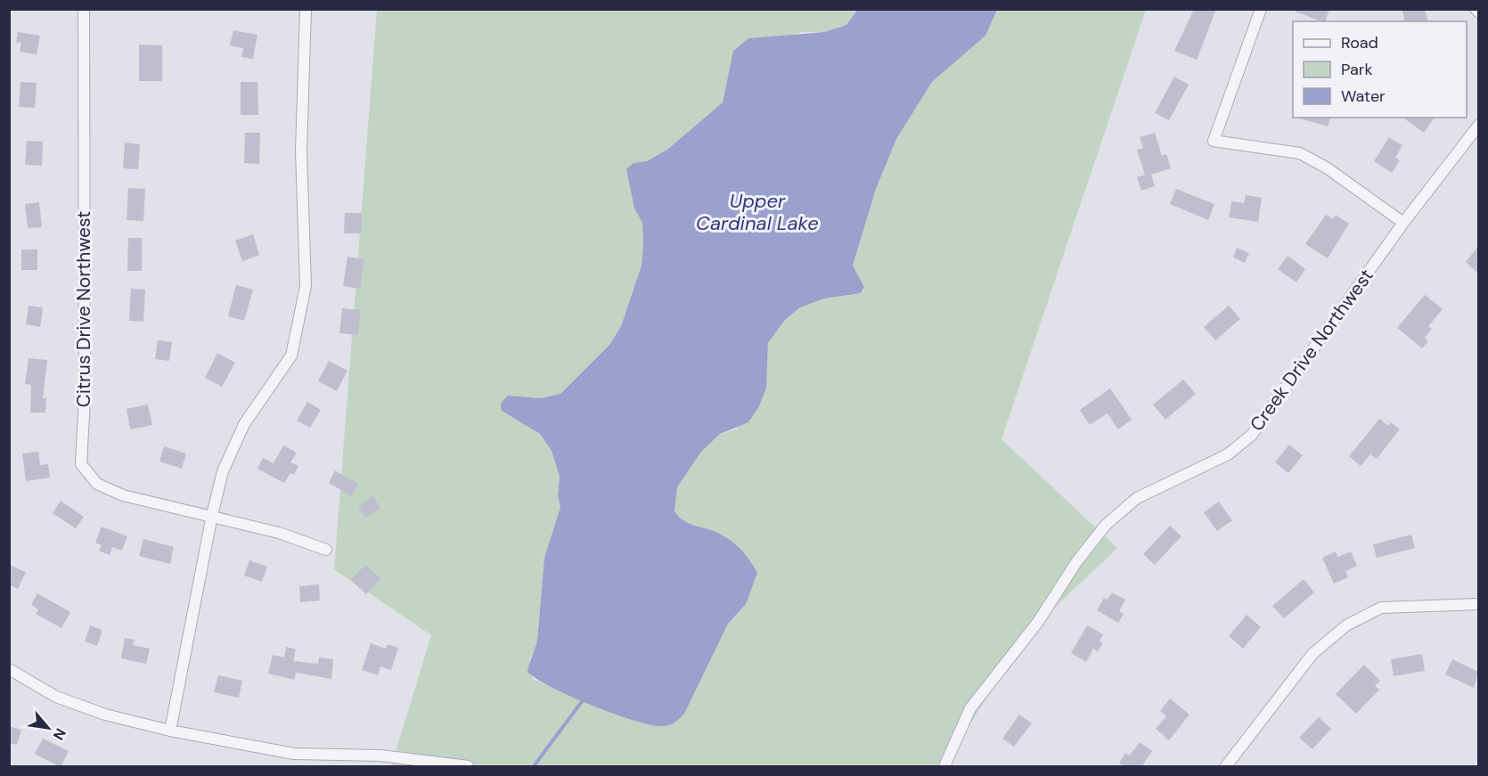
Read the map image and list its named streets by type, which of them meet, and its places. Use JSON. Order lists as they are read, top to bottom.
{
  "streets": {
    "street": ["Citrus Drive Northwest", "Creek Drive Northwest"]
  },
  "water": ["Upper Cardinal Lake"],
  "legend": ["Road", "Park", "Water"],
  "north": "bottom right"
}
